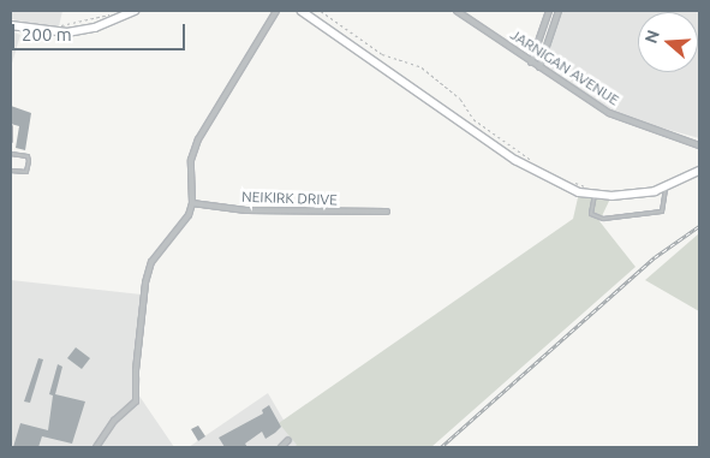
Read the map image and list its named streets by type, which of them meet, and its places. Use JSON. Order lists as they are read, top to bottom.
{
  "streets": {
    "street": ["JARNIGAN AVENUE", "NEIKIRK DRIVE"]
  },
  "scale_bar": "200 m",
  "north": "left"
}
